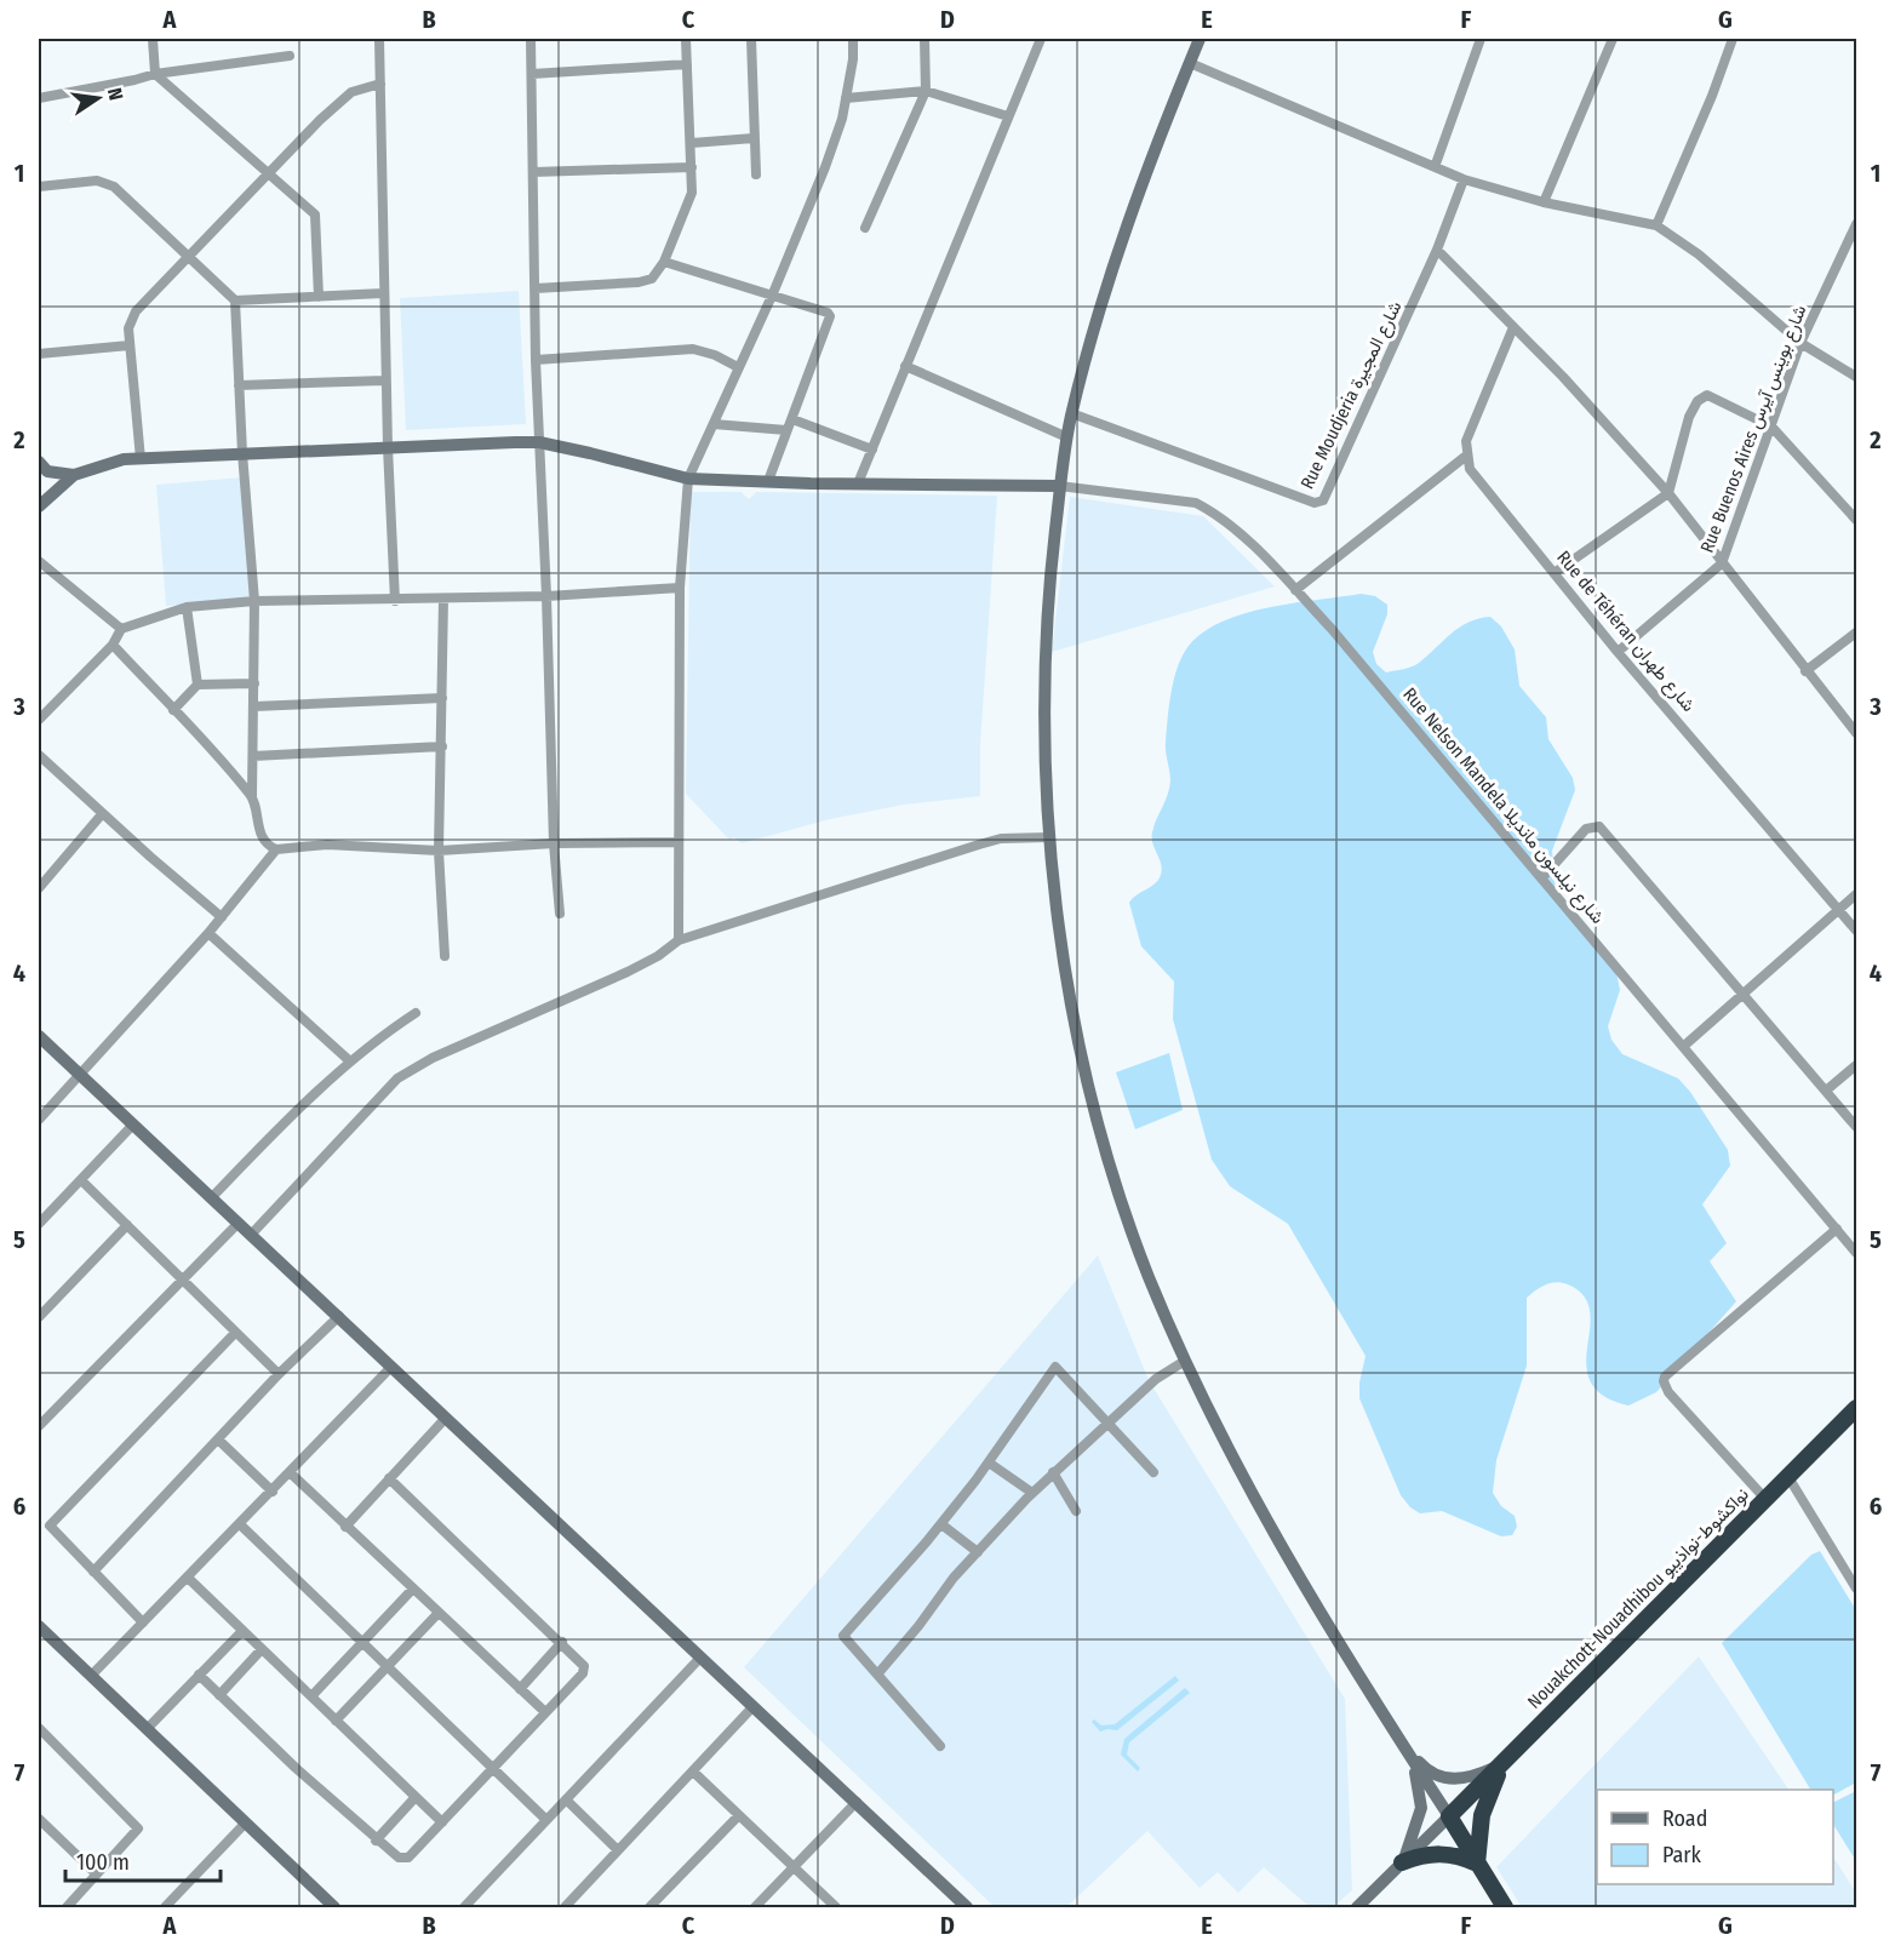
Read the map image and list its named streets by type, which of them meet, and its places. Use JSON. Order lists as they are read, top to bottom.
{
  "streets": {
    "highway": ["Nouakchott-Nouadhibou نواكشوط-نواذيبو"],
    "street": [
      "Rue Moudjeria شارع المجيرة",
      "Rue Buenos Aires شارع بوينس آيرس",
      "Rue de Téhéran شارع طهران",
      "Rue Nelson Mandela شارع نيلسون مانديلا"
    ]
  },
  "crossings": [
    ["Rue Buenos Aires شارع بوينس آيرس", "Rue de Téhéran شارع طهران"]
  ],
  "legend": ["Road", "Park"],
  "scale_bar": "100 m",
  "north": "right",
  "grid": {
    "columns": [
      "A",
      "B",
      "C",
      "D",
      "E",
      "F",
      "G"
    ],
    "rows": [
      "1",
      "2",
      "3",
      "4",
      "5",
      "6",
      "7"
    ]
  }
}
